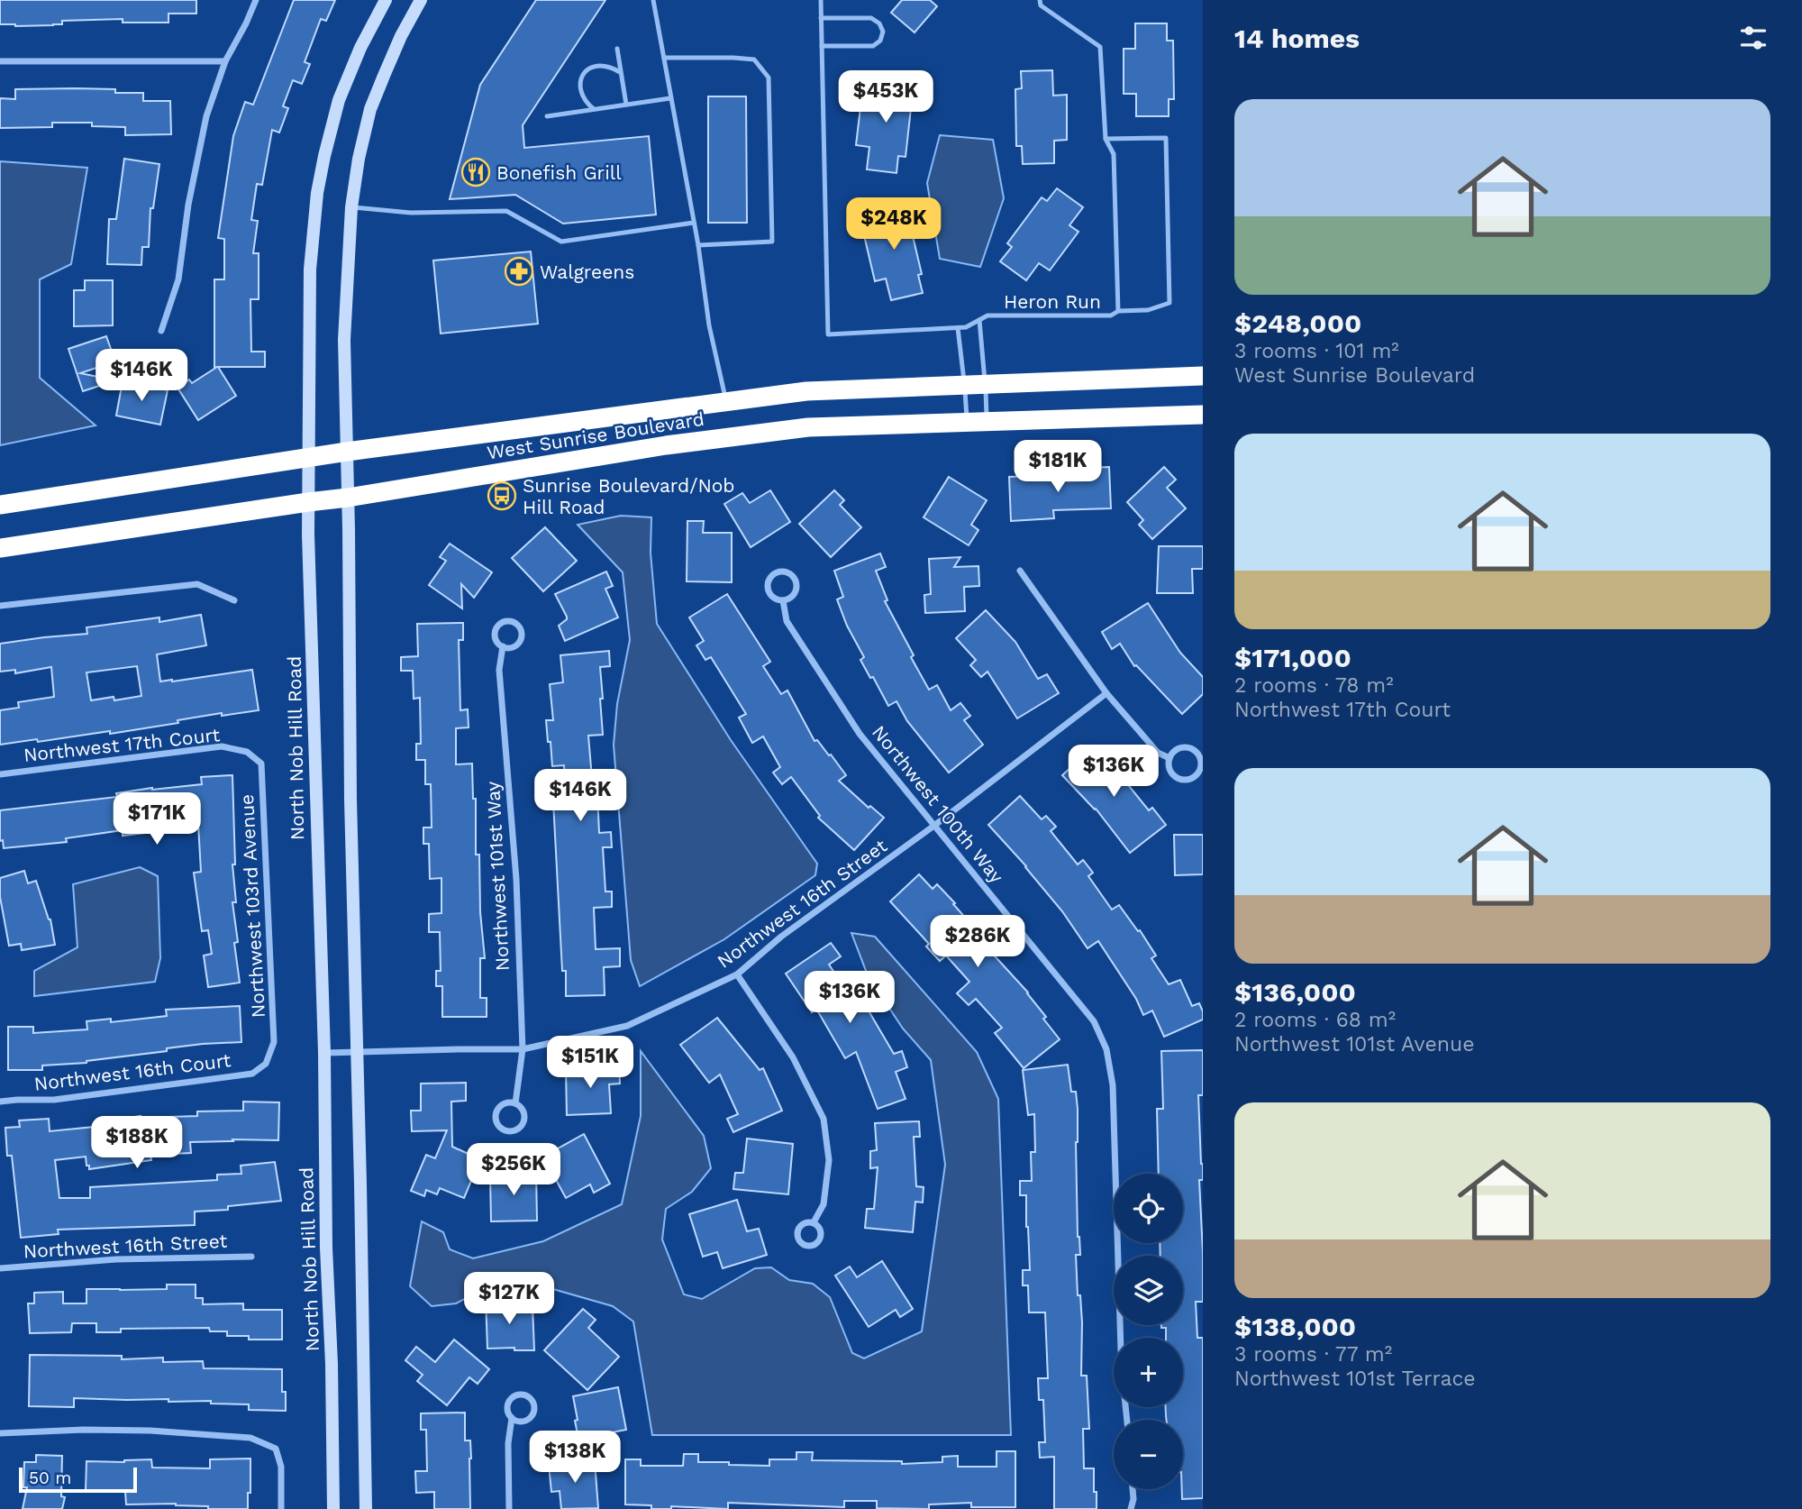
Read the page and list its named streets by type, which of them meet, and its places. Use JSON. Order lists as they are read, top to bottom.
{
  "streets": {
    "highway": ["West Sunrise Boulevard"],
    "main road": ["North Nob Hill Road"],
    "street": [
      "Northwest 17th Court",
      "Northwest 100th Way",
      "Northwest 101st Way",
      "Northwest 16th Street",
      "Northwest 103rd Avenue",
      "Northwest 16th Court"
    ],
    "lane": ["Heron Run"]
  },
  "crossings": [
    ["West Sunrise Boulevard", "North Nob Hill Road"],
    ["Northwest 17th Court", "Northwest 103rd Avenue"],
    ["North Nob Hill Road", "Northwest 16th Street"],
    ["Northwest 100th Way", "Northwest 16th Street"],
    ["Northwest 101st Way", "Northwest 16th Street"],
    ["Northwest 103rd Avenue", "Northwest 16th Court"]
  ],
  "places": {
    "restaurant": ["Bonefish Grill"],
    "pharmacy": ["Walgreens"],
    "bus stop": ["Sunrise Boulevard/Nob Hill Road"]
  },
  "scale_bar": "50 m",
  "page": {
    "heading": "14 homes",
    "price": [
      "$453K",
      "$248K",
      "$146K",
      "$181K",
      "$136K",
      "$146K",
      "$171K",
      "$286K",
      "$136K",
      "$151K",
      "$188K",
      "$256K",
      "$127K",
      "$138K"
    ],
    "list": [
      {
        "name": "$248,000",
        "note": "3 rooms · 101 m² · West Sunrise Boulevard"
      },
      {
        "name": "$171,000",
        "note": "2 rooms · 78 m² · Northwest 17th Court"
      },
      {
        "name": "$136,000",
        "note": "2 rooms · 68 m² · Northwest 101st Avenue"
      },
      {
        "name": "$138,000",
        "note": "3 rooms · 77 m² · Northwest 101st Terrace"
      }
    ],
    "map_buttons": ["+", "−"],
    "scale": "50 m"
  }
}
